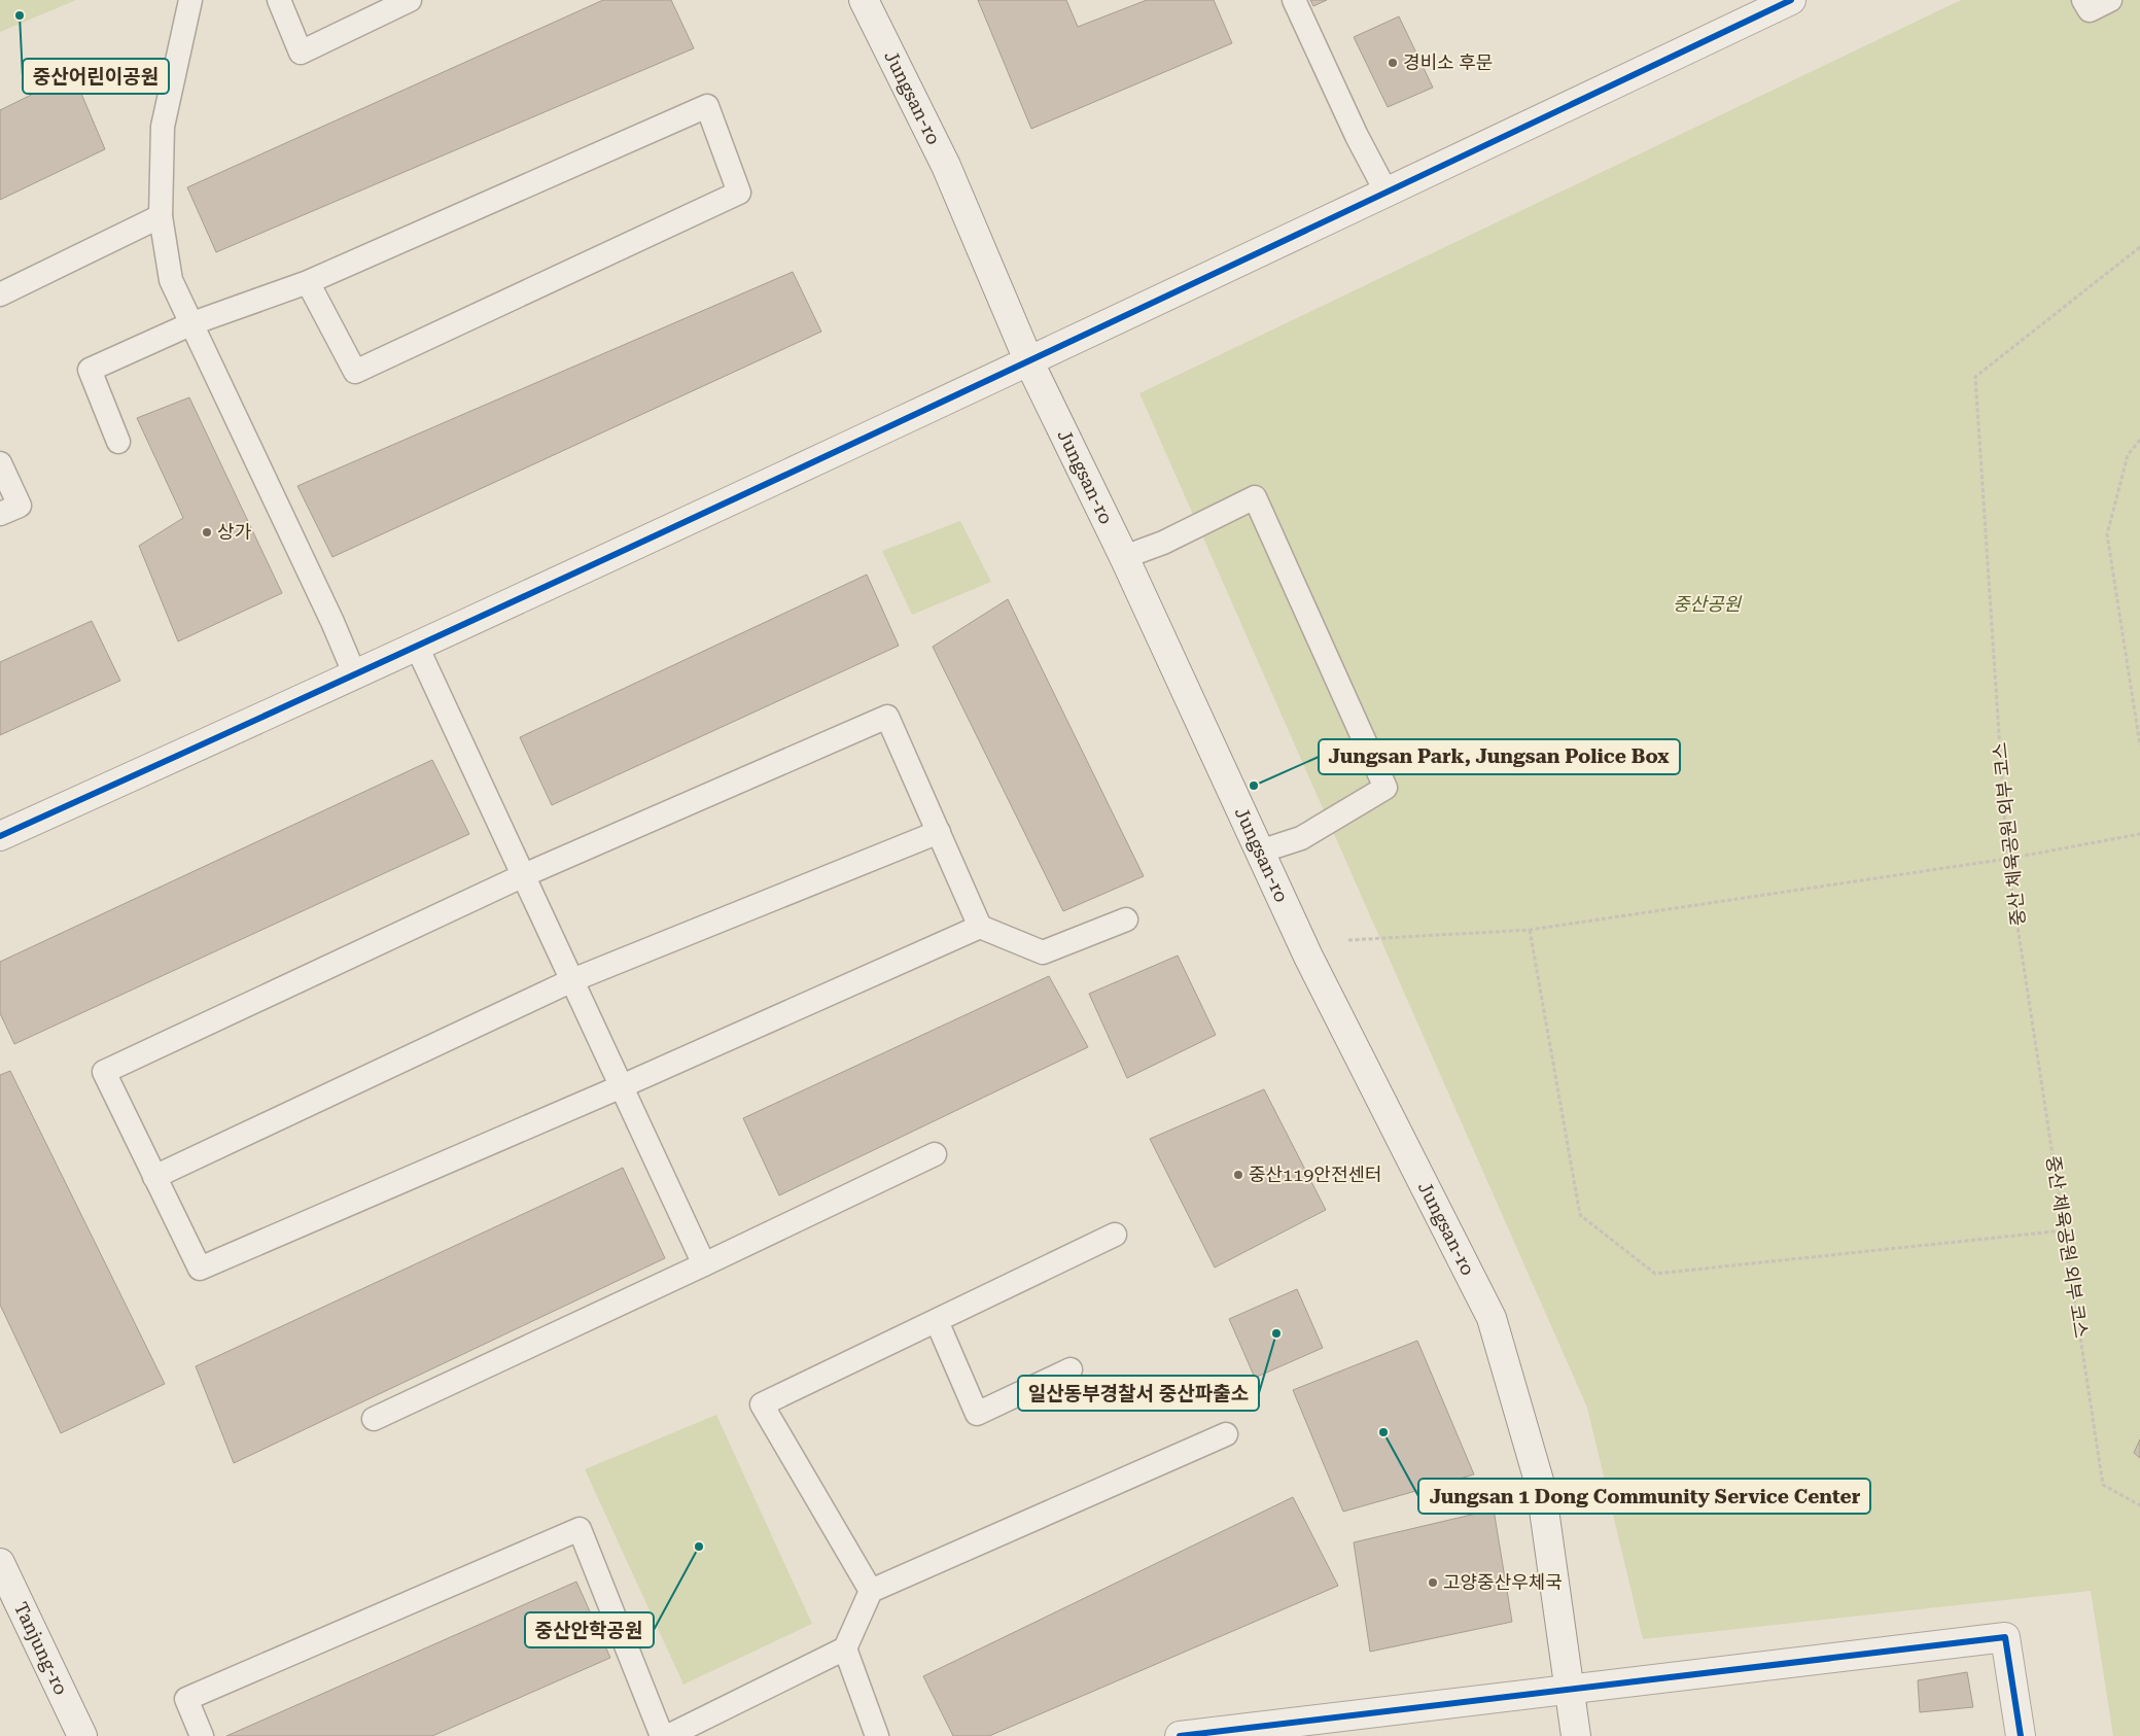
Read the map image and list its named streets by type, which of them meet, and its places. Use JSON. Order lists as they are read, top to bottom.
{
  "streets": {
    "street": ["Jungsan-ro", "Tanjung-ro"],
    "path": ["중산 체육공원 외부 코스"]
  },
  "parks": ["중산공원"],
  "places": [
    "중산어린이공원",
    "경비소 후문",
    "상가",
    "Jungsan Park, Jungsan Police Box",
    "중산119안전센터",
    "일산동부경찰서 중산파출소",
    "Jungsan 1 Dong Community Service Center",
    "중산안학공원",
    "고양중산우체국"
  ]
}
